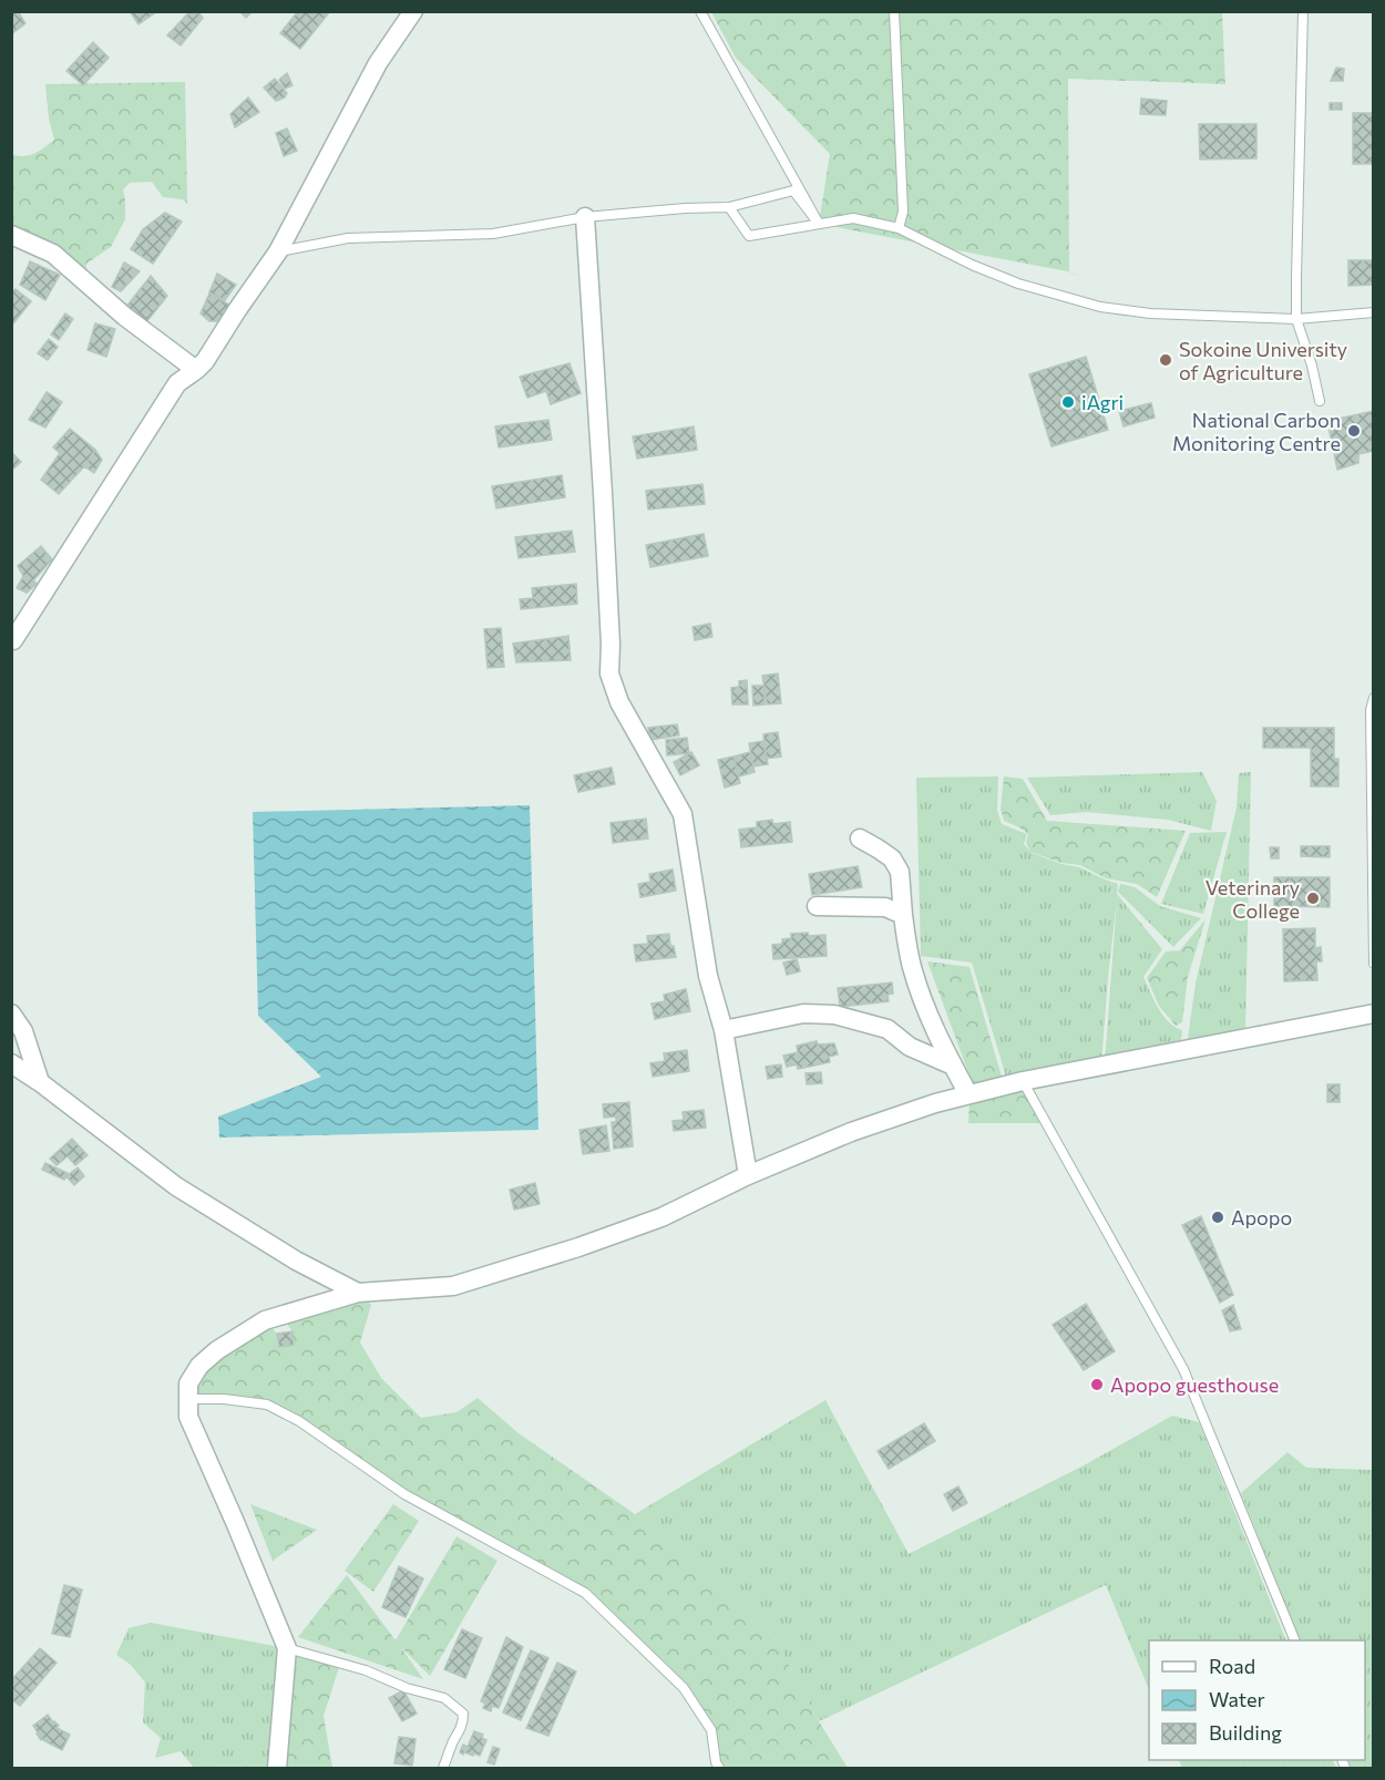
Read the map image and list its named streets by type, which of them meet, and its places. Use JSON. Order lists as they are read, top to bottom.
{
  "places": [
    "Sokoine University of Agriculture",
    "iAgri",
    "National Carbon Monitoring Centre",
    "Veterinary College",
    "Apopo",
    "Apopo guesthouse"
  ],
  "legend": ["Road", "Water", "Building"]
}
